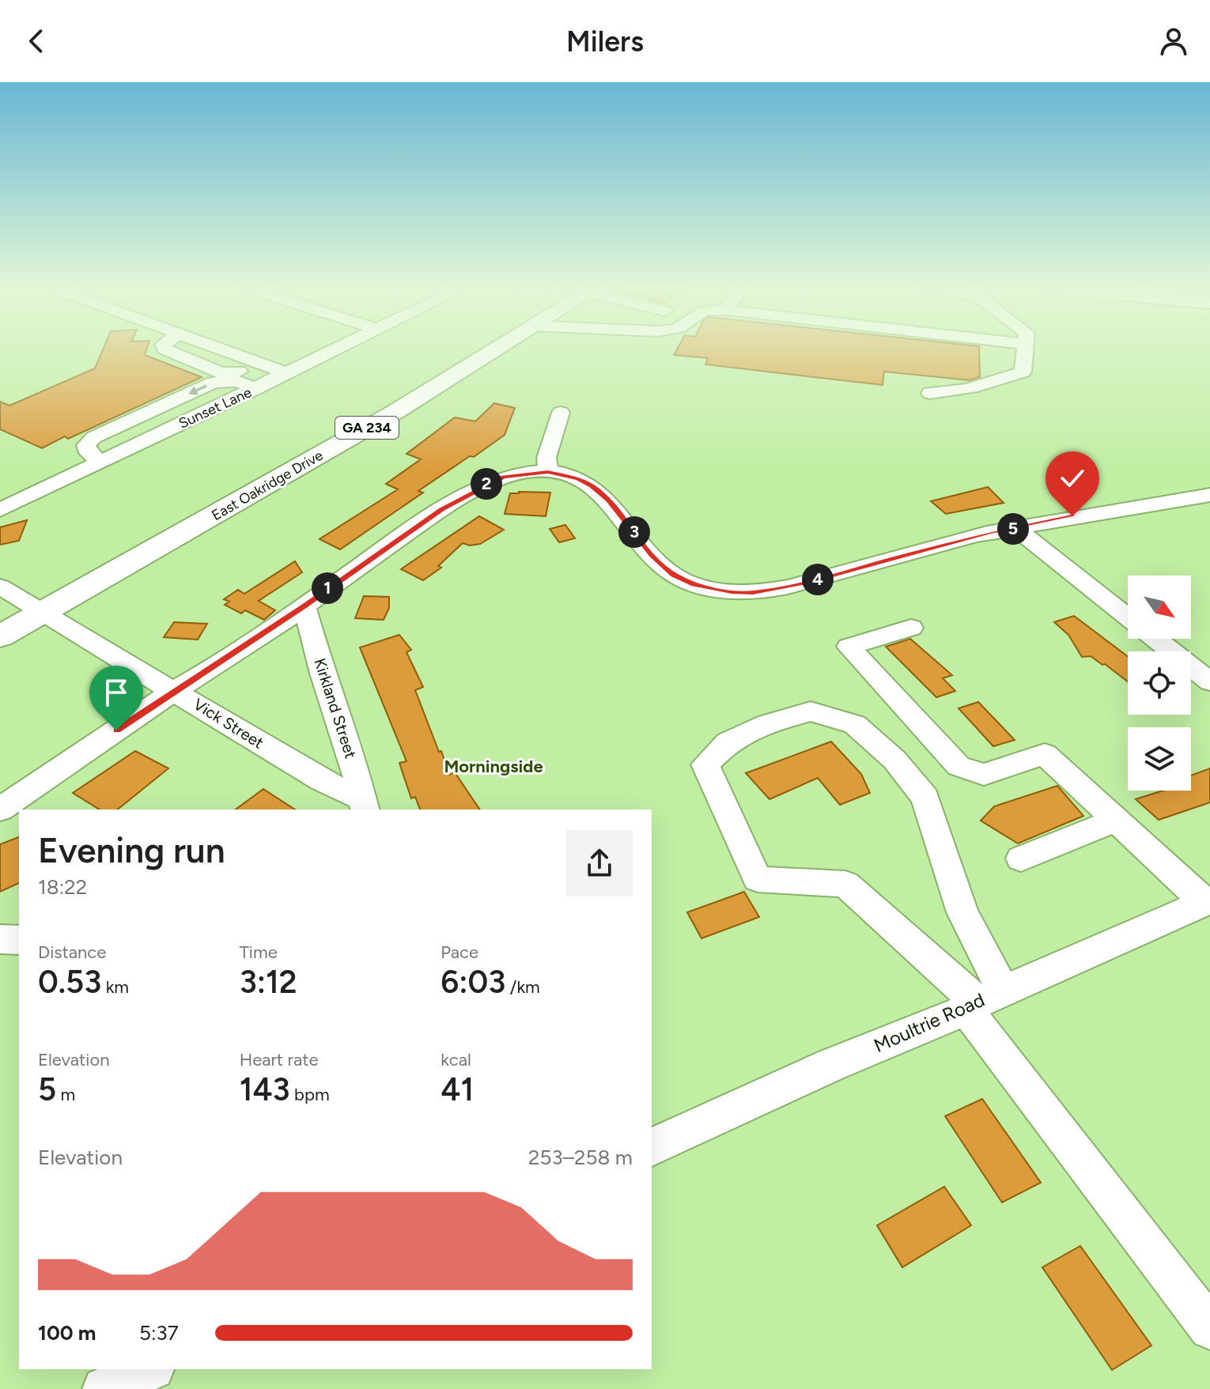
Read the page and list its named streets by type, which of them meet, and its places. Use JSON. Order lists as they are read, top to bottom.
{
  "streets": {
    "main road": ["GA 234", "East Oakridge Drive"],
    "street": [
      "Sunset Lane",
      "Kirkland Street",
      "Vick Street",
      "Moultrie Road"
    ]
  },
  "crossings": [
    ["East Oakridge Drive", "Vick Street"],
    ["Kirkland Street", "Vick Street"]
  ],
  "districts": ["Morningside"],
  "north": "bottom right",
  "page": {
    "header": "Milers",
    "pins": [
      "2",
      "5",
      "3",
      "4",
      "1"
    ],
    "heading": ["Evening run", "18:22"],
    "stats": [
      ["Distance", "0.53 km"],
      ["Time", "3:12"],
      ["Pace", "6:03 /km"],
      ["Elevation", "5 m"],
      ["Heart rate", "143 bpm"],
      ["kcal", "41"]
    ],
    "chart": ["Elevation", "253–258 m"],
    "list": [
      {
        "name": "100 m",
        "note": "5:37"
      }
    ]
  }
}
